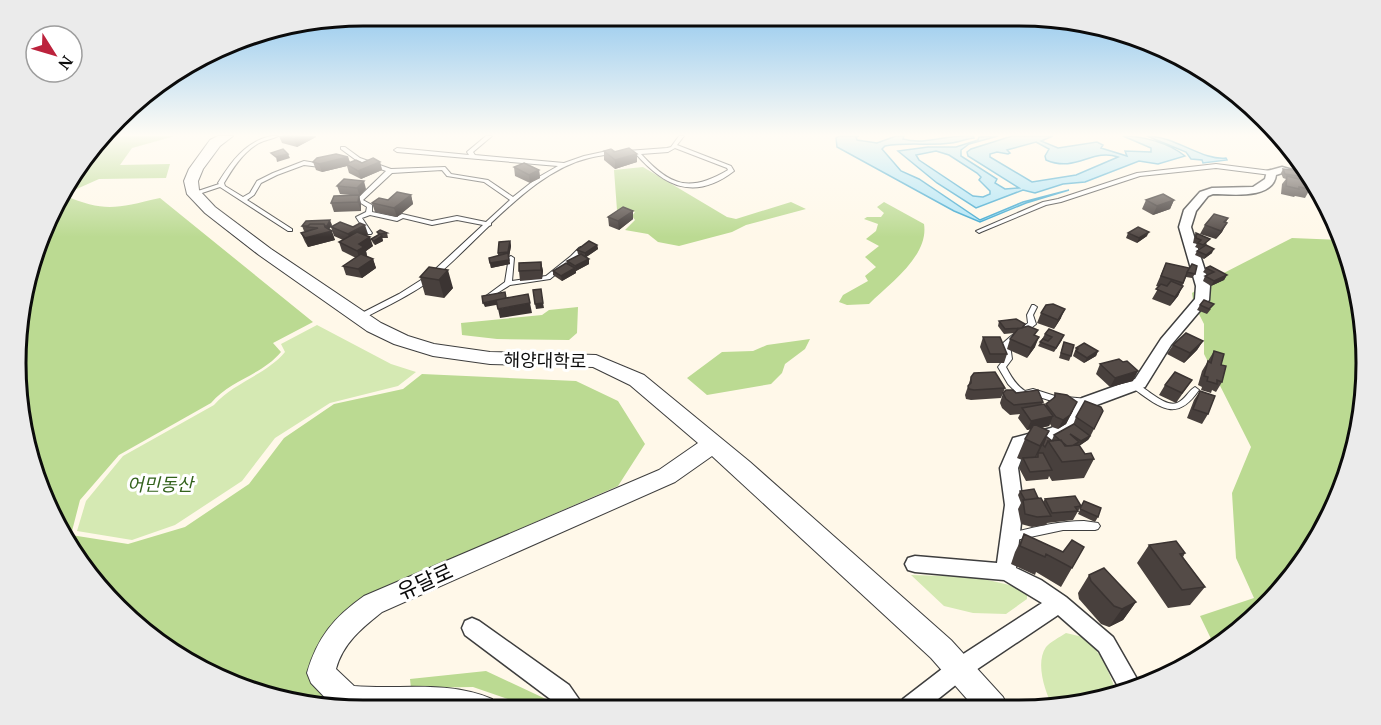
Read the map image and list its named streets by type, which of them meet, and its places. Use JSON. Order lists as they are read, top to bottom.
{
  "streets": {
    "street": ["해양대학로", "유달로"]
  },
  "crossings": [
    ["해양대학로", "유달로"]
  ],
  "parks": ["어민동산"],
  "north": "bottom right"
}
